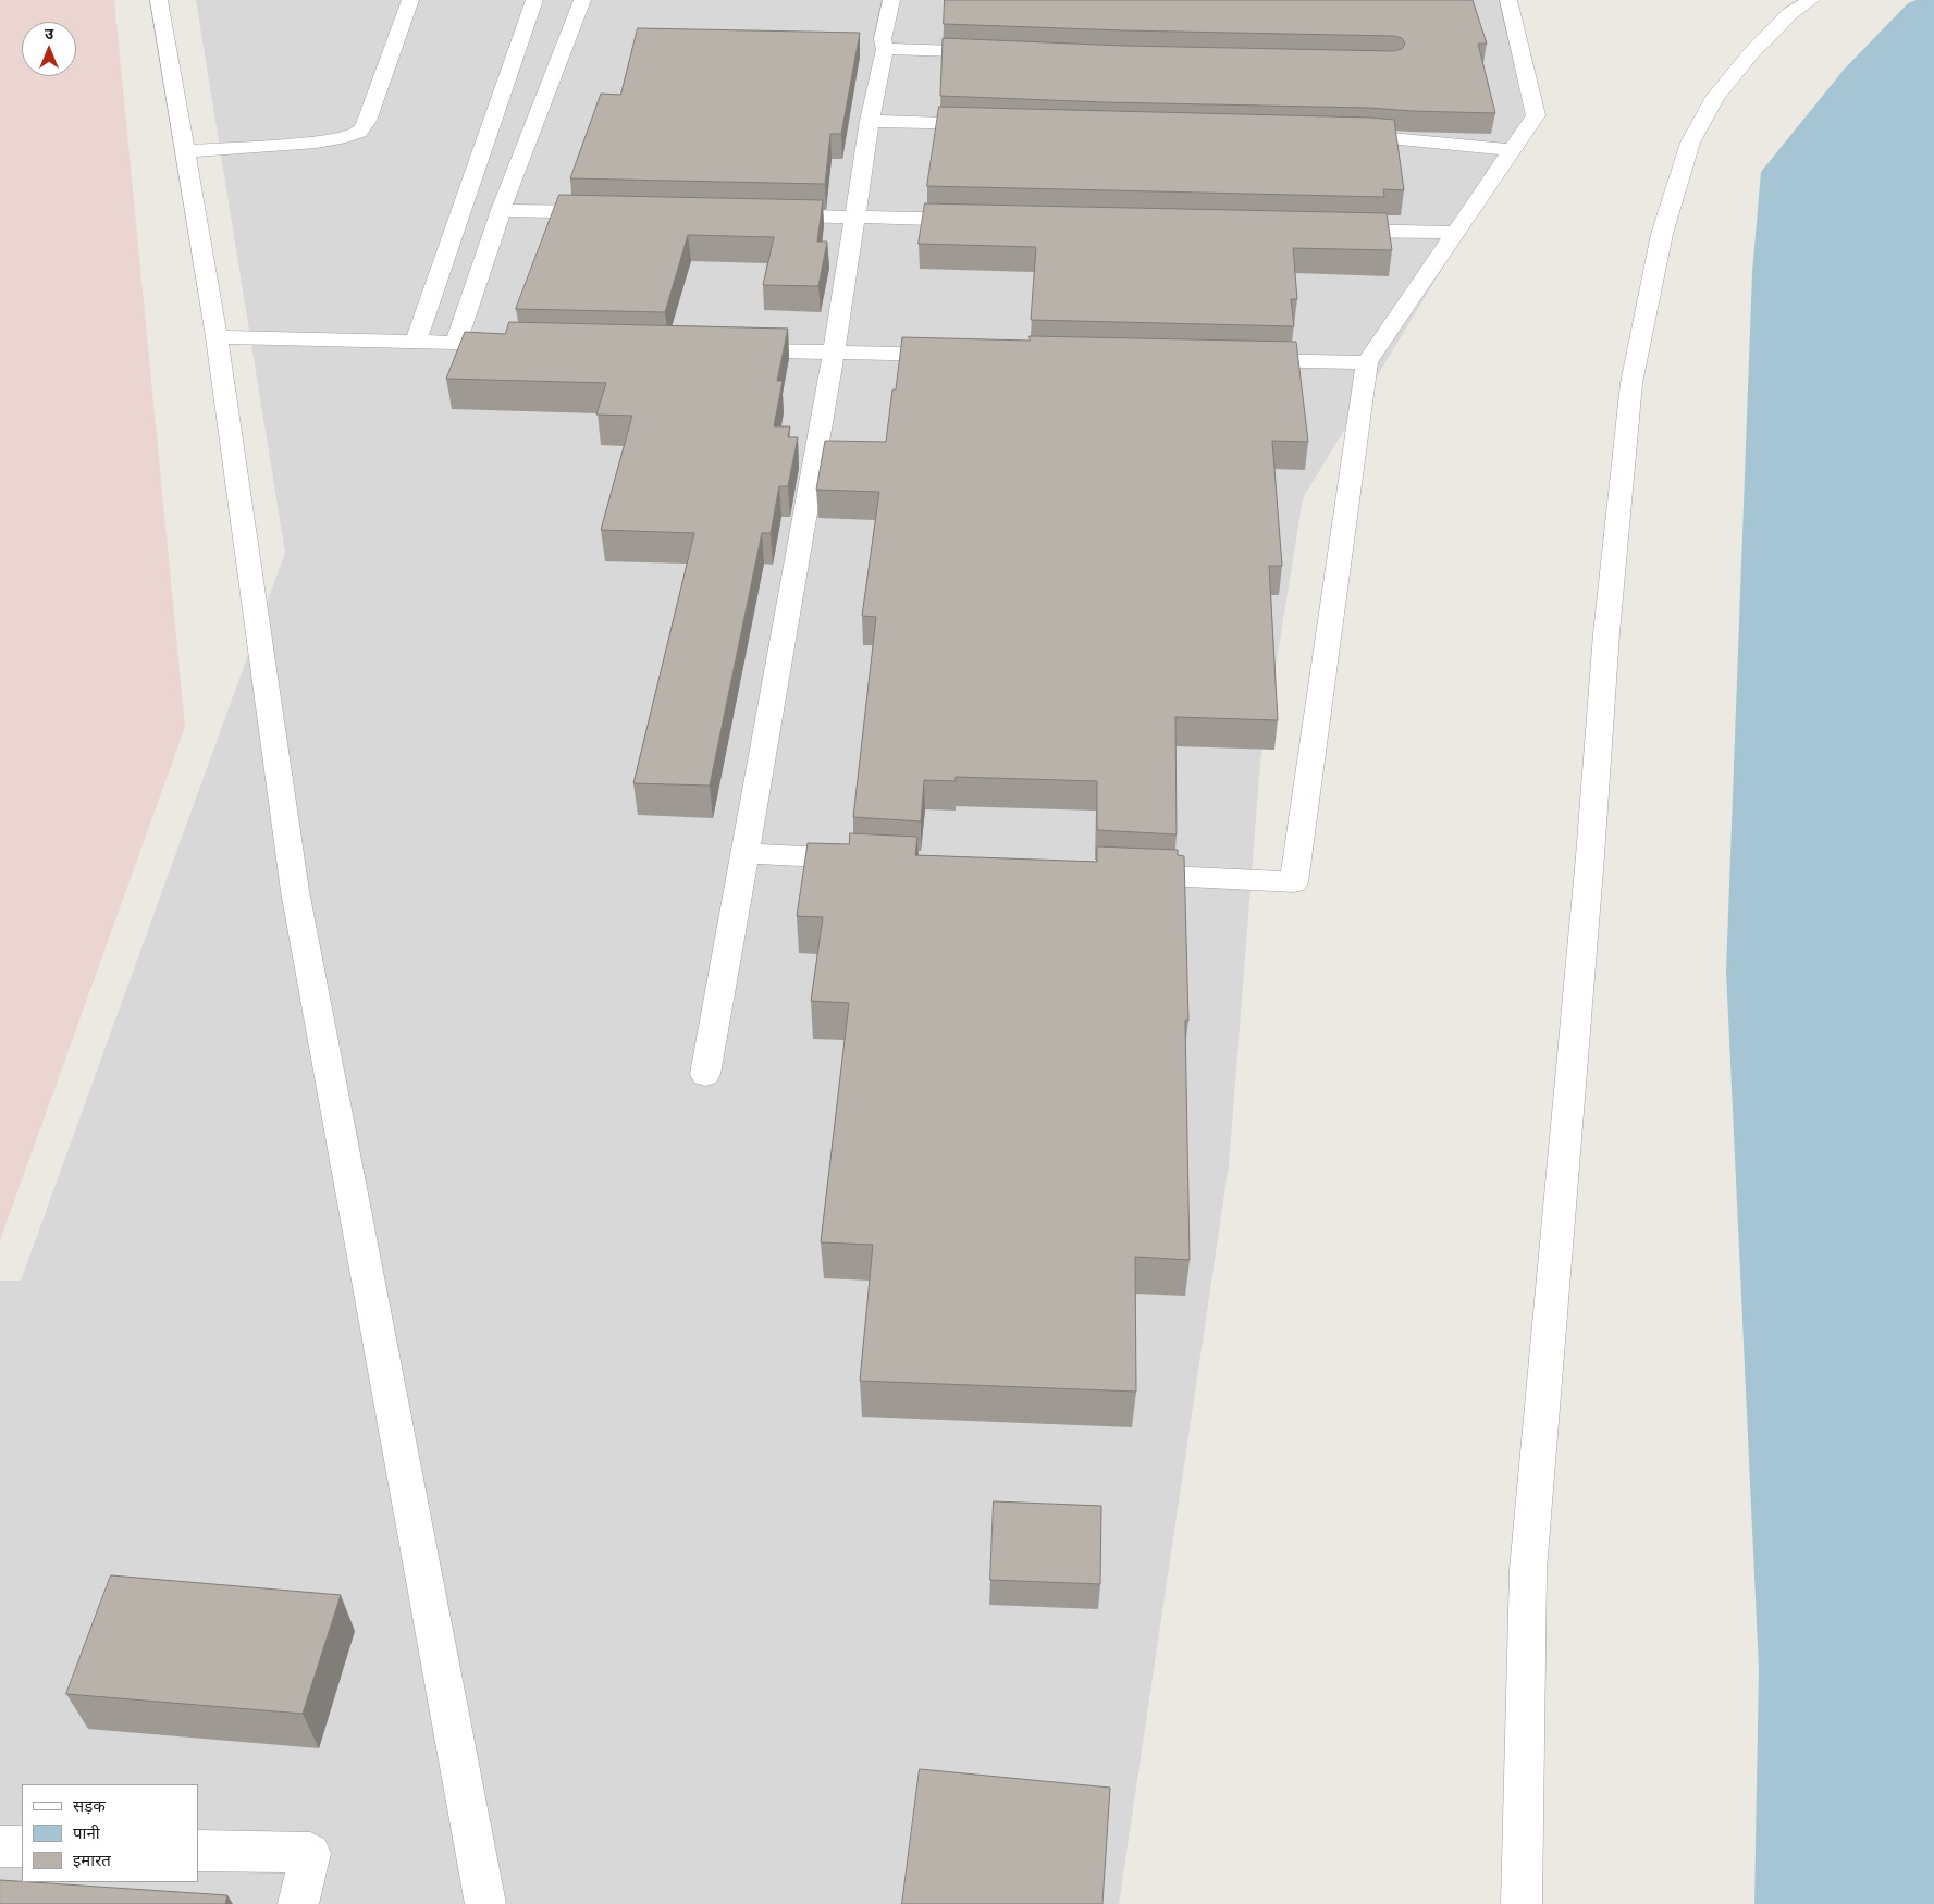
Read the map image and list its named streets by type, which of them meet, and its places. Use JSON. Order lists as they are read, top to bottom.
{
  "legend": ["सड़क", "पानी", "इमारत"],
  "north": "top"
}
